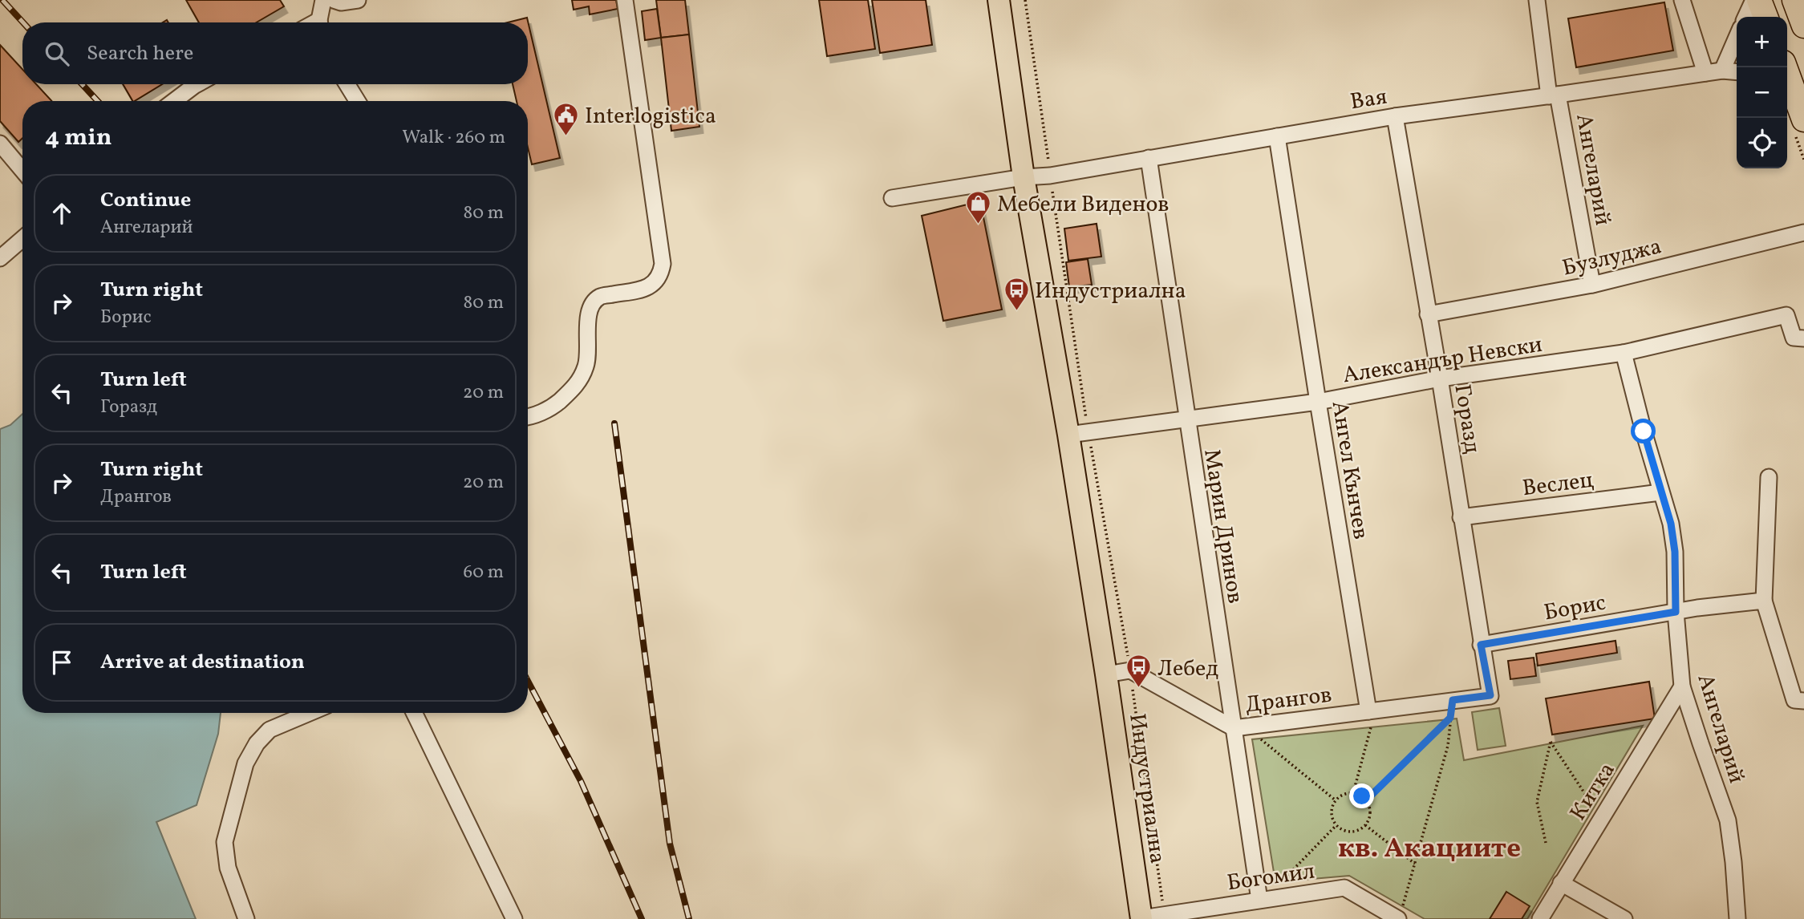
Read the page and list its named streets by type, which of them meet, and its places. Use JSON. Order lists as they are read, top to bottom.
{
  "streets": {
    "main road": ["Индустриална"],
    "street": [
      "Вая",
      "Ангеларий",
      "Бузлуджа",
      "Александър Невски",
      "Горазд",
      "Ангел Кънчев",
      "Веслец",
      "Марин Дринов",
      "Борис",
      "Дрангов",
      "Китка",
      "Богомил"
    ]
  },
  "crossings": [
    ["Вая", "Ангеларий"],
    ["Вая", "Горазд"],
    ["Вая", "Ангел Кънчев"],
    ["Вая", "Марин Дринов"],
    ["Вая", "Индустриална"],
    ["Ангеларий", "Бузлуджа"],
    ["Ангеларий", "Александър Невски"],
    ["Ангеларий", "Веслец"],
    ["Ангеларий", "Борис"],
    ["Ангеларий", "Китка"],
    ["Бузлуджа", "Горазд"],
    ["Александър Невски", "Горазд"],
    ["Александър Невски", "Ангел Кънчев"],
    ["Александър Невски", "Марин Дринов"],
    ["Александър Невски", "Индустриална"],
    ["Горазд", "Веслец"],
    ["Горазд", "Борис"],
    ["Горазд", "Дрангов"],
    ["Ангел Кънчев", "Дрангов"],
    ["Марин Дринов", "Дрангов"],
    ["Марин Дринов", "Богомил"],
    ["Индустриална", "Богомил"]
  ],
  "districts": ["кв. Акациите"],
  "places": {
    "public building": ["Interlogistica"],
    "shop": ["Мебели Виденов"],
    "bus stop": ["Индустриална", "Лебед"]
  },
  "page": {
    "map_buttons": ["+", "−"],
    "search": "Search here",
    "heading": ["4 min", "Walk · 260 m"],
    "list": [
      ["Continue", "Ангеларий", "80 m"],
      ["Turn right", "Борис", "80 m"],
      ["Turn left", "Горазд", "20 m"],
      ["Turn right", "Дрангов", "20 m"],
      ["Turn left", "60 m"],
      "Arrive at destination"
    ]
  }
}
